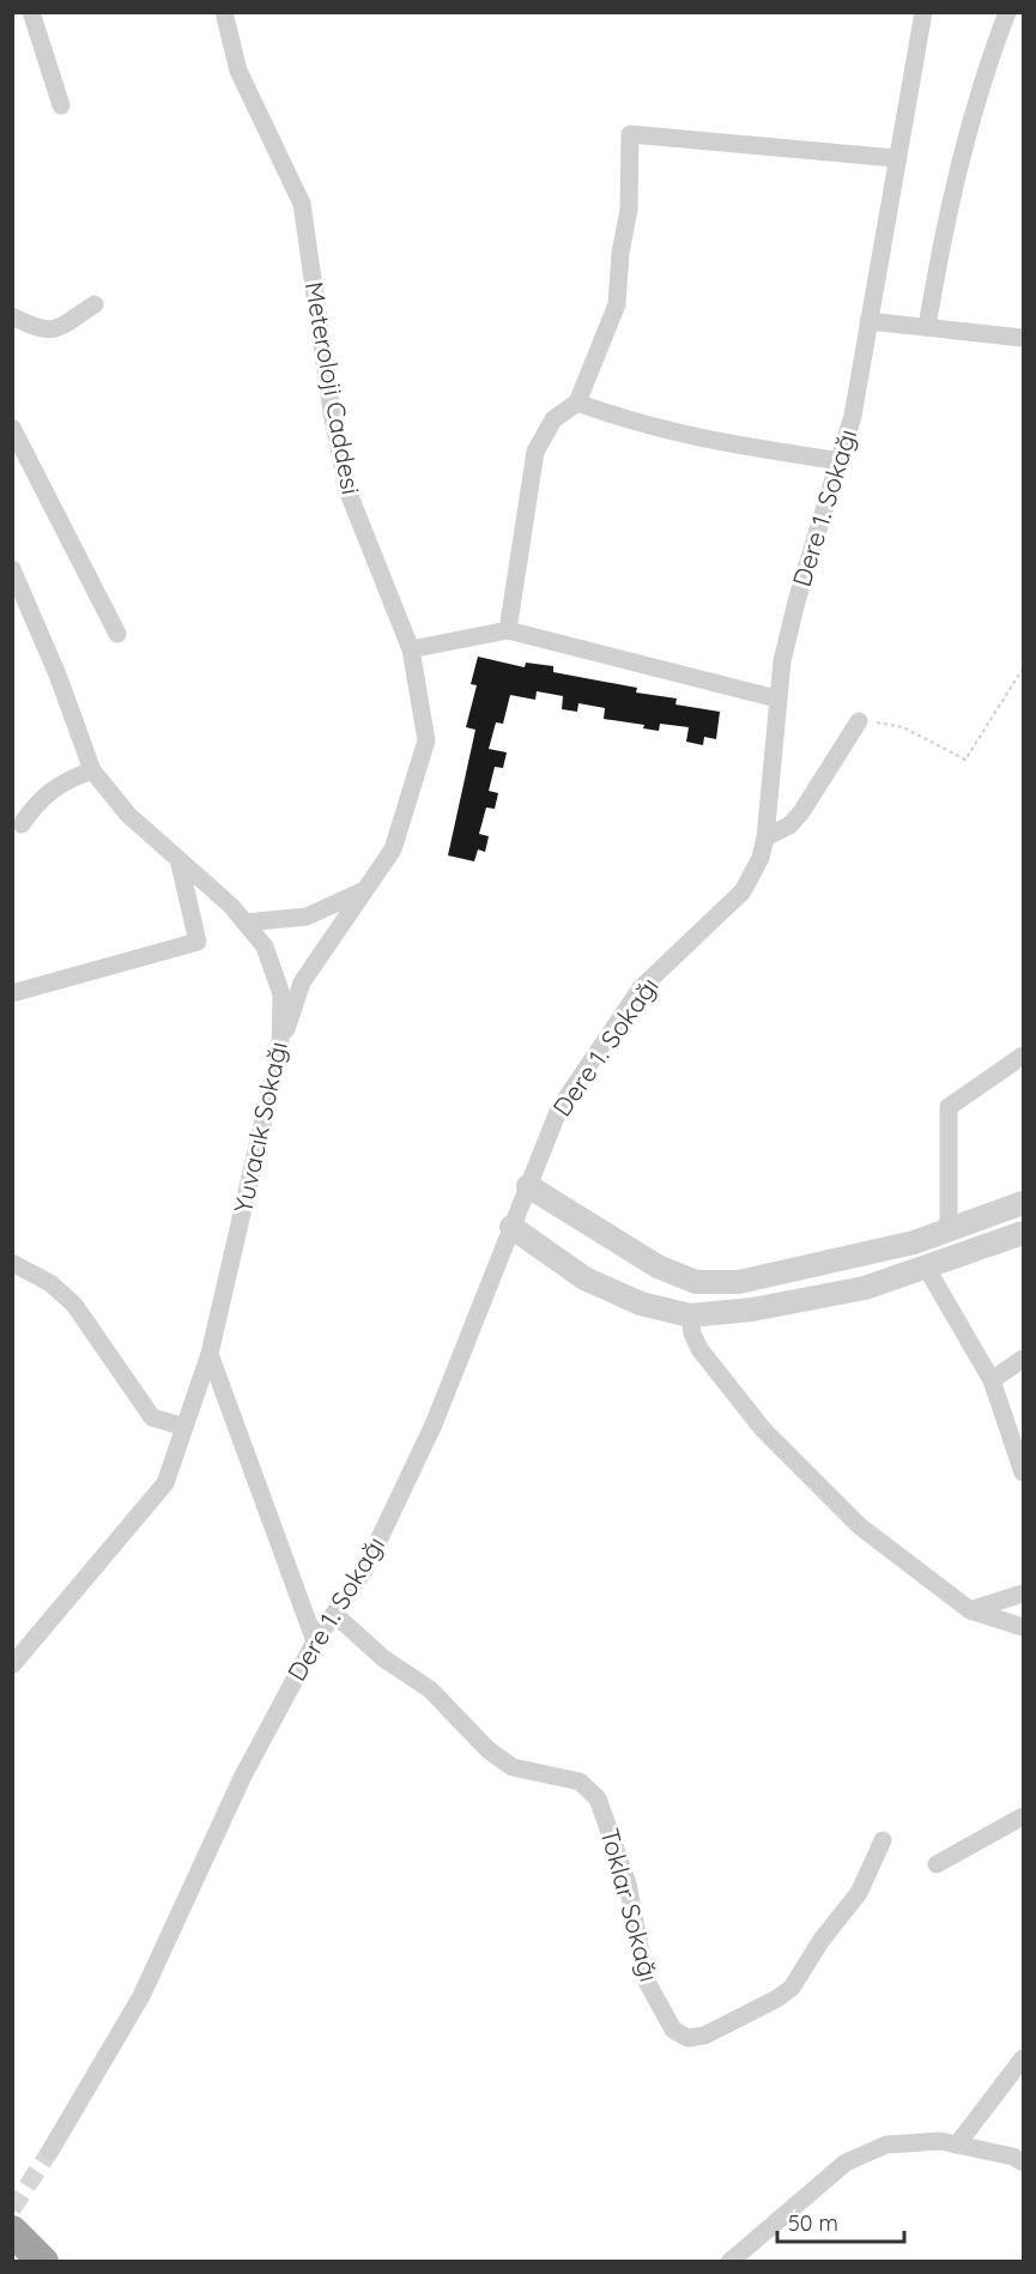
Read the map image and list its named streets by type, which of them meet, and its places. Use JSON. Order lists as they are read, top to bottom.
{
  "streets": {
    "street": [
      "Meteroloji Caddesi",
      "Dere 1. Sokağı",
      "Yuvacık Sokağı",
      "Toklar Sokağı"
    ]
  },
  "crossings": [
    ["Meteroloji Caddesi", "Yuvacık Sokağı"],
    ["Dere 1. Sokağı", "Toklar Sokağı"]
  ],
  "scale_bar": "50 m"
}
